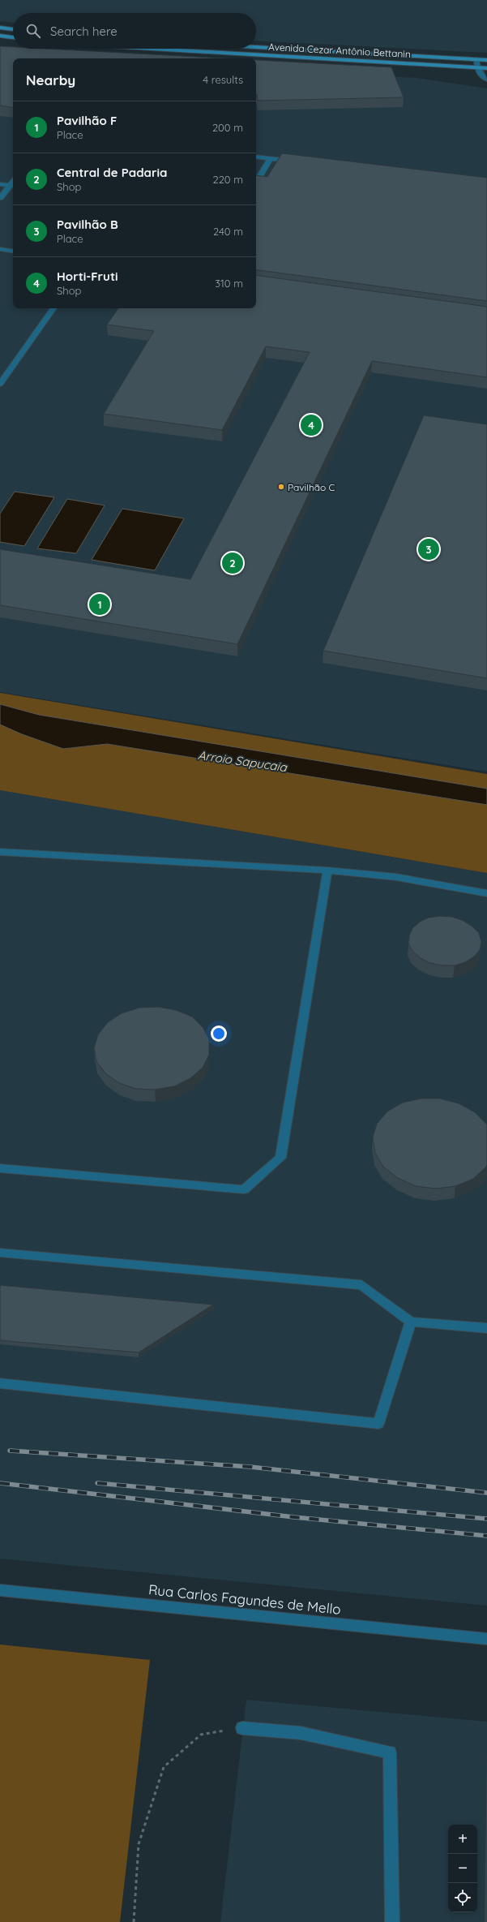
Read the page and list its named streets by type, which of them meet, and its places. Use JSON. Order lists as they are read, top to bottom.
{
  "streets": {
    "main road": ["Avenida Cezar Antônio Bettanin"],
    "street": ["Rua Carlos Fagundes de Mello"]
  },
  "water": ["Arroio Sapucaia"],
  "places": ["Pavilhão C"],
  "page": {
    "search": "Search here",
    "heading": ["Nearby", "4 results"],
    "list": [
      {
        "mark": "1",
        "name": "Pavilhão F",
        "note": "Place",
        "value": "200 m"
      },
      {
        "mark": "2",
        "name": "Central de Padaria",
        "note": "Shop",
        "value": "220 m"
      },
      {
        "mark": "3",
        "name": "Pavilhão B",
        "note": "Place",
        "value": "240 m"
      },
      {
        "mark": "4",
        "name": "Horti-Fruti",
        "note": "Shop",
        "value": "310 m"
      }
    ],
    "pins": [
      "4",
      "3",
      "2",
      "1"
    ],
    "map_buttons": ["+", "−"]
  }
}
